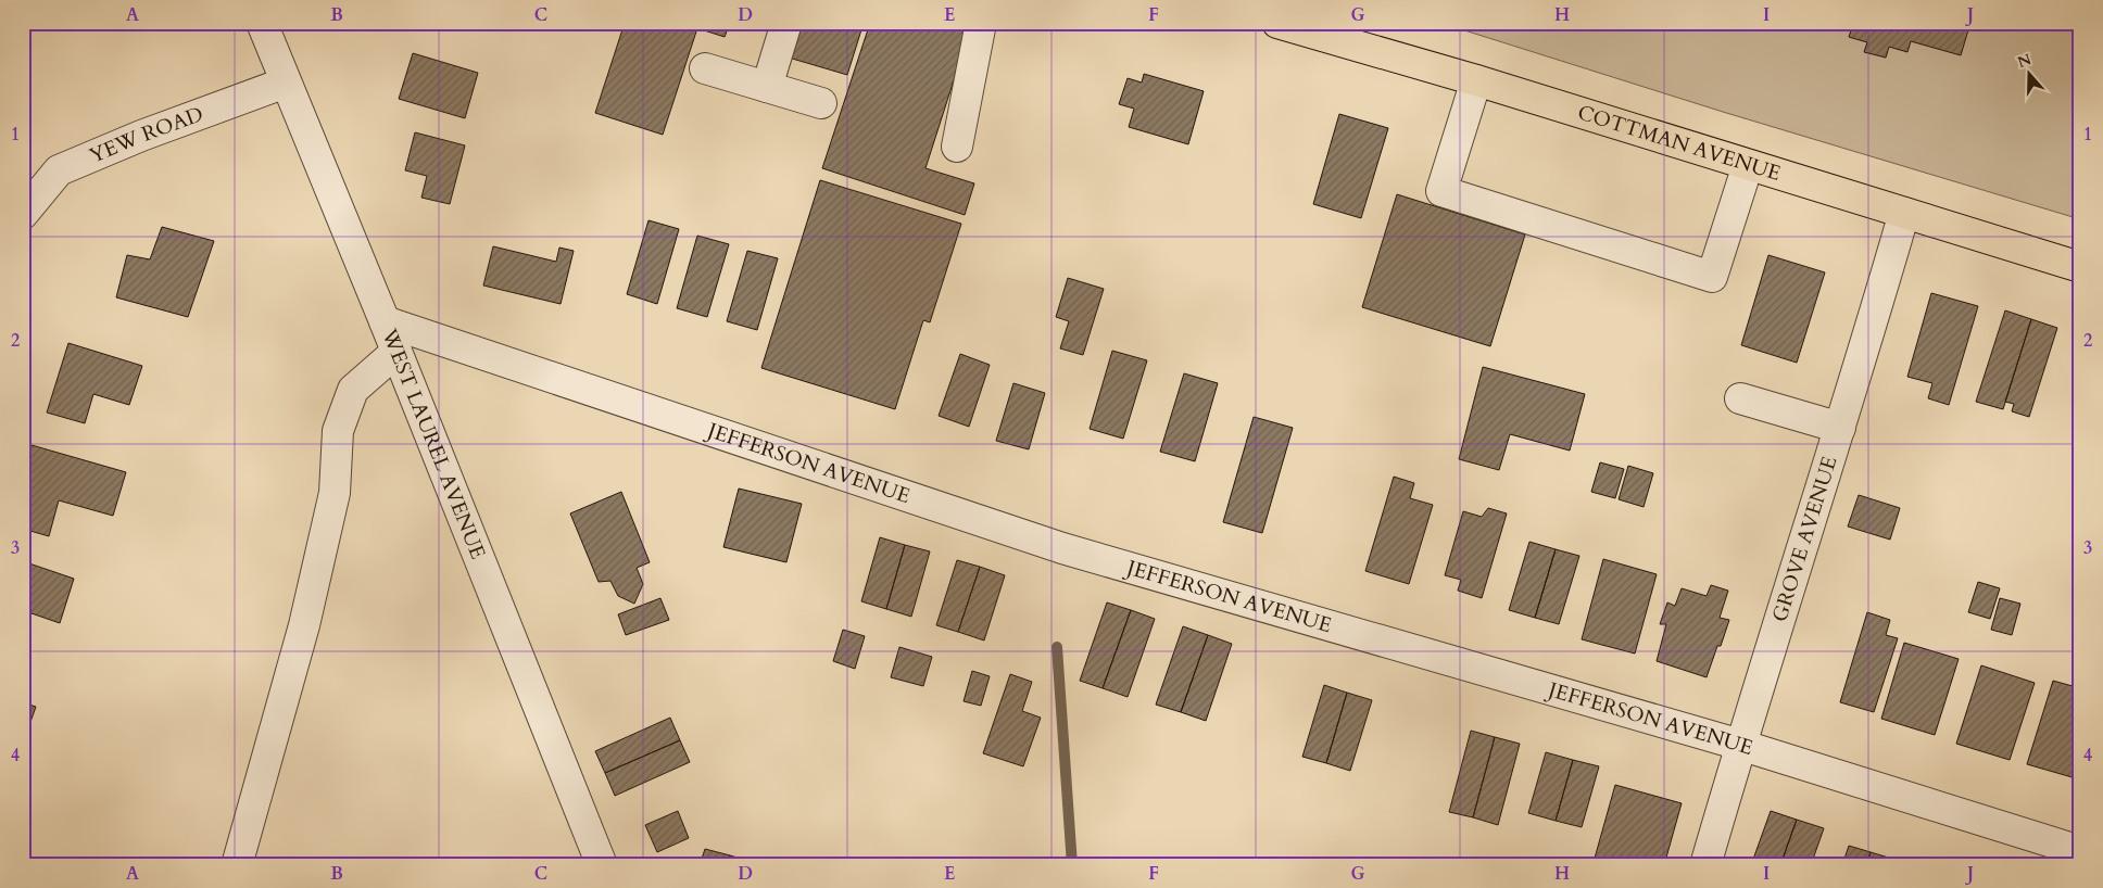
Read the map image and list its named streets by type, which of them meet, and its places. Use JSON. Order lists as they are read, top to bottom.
{
  "streets": {
    "main road": ["COTTMAN AVENUE"],
    "street": [
      "YEW ROAD",
      "WEST LAUREL AVENUE",
      "JEFFERSON AVENUE",
      "GROVE AVENUE"
    ]
  },
  "crossings": [
    ["YEW ROAD", "WEST LAUREL AVENUE"],
    ["COTTMAN AVENUE", "GROVE AVENUE"],
    ["WEST LAUREL AVENUE", "JEFFERSON AVENUE"],
    ["JEFFERSON AVENUE", "GROVE AVENUE"]
  ],
  "north": "top",
  "grid": {
    "columns": [
      "A",
      "B",
      "C",
      "D",
      "E",
      "F",
      "G",
      "H",
      "I",
      "J"
    ],
    "rows": [
      "1",
      "2",
      "3",
      "4"
    ]
  }
}
